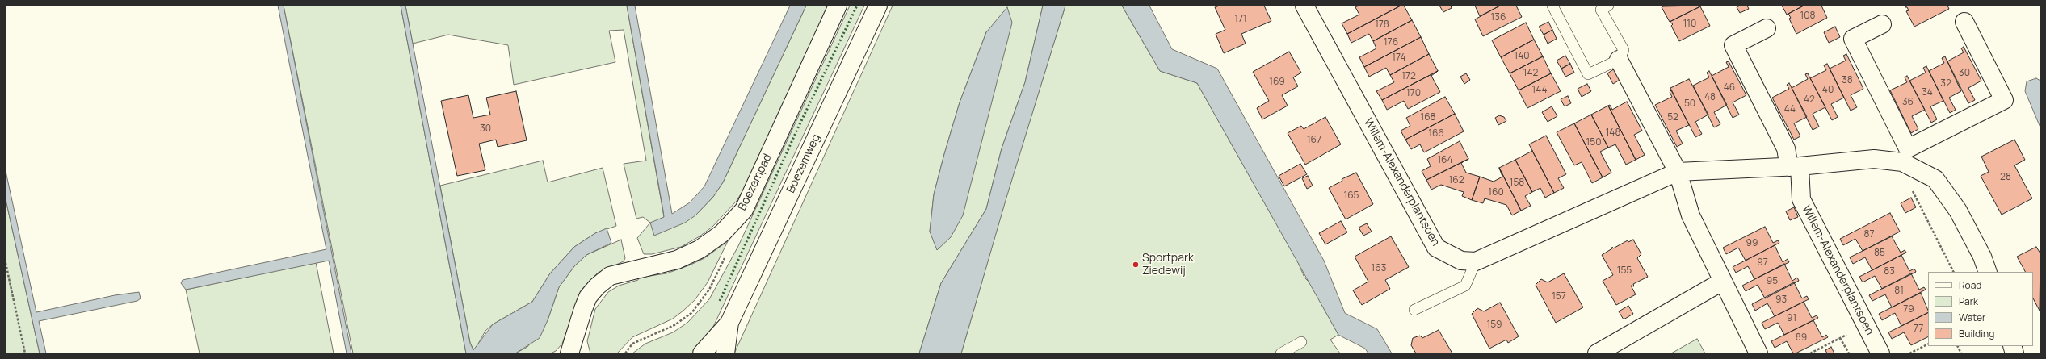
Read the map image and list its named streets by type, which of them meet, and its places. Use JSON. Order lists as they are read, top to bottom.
{
  "streets": {
    "street": ["Boezemweg", "Boezempad", "Willem-Alexanderplantsoen"]
  },
  "places": ["Sportpark Ziedewij"],
  "house_numbers": [
    "108",
    "136",
    "171",
    "110",
    "178",
    "176",
    "140",
    "174",
    "142",
    "30",
    "172",
    "38",
    "169",
    "32",
    "46",
    "144",
    "40",
    "34",
    "170",
    "48",
    "42",
    "36",
    "50",
    "44",
    "168",
    "52",
    "30",
    "148",
    "166",
    "167",
    "150",
    "164",
    "28",
    "162",
    "158",
    "160",
    "165",
    "87",
    "99",
    "85",
    "97",
    "163",
    "155",
    "83",
    "95",
    "81",
    "157",
    "93",
    "79",
    "91",
    "159",
    "77",
    "89"
  ],
  "legend": [
    "Road",
    "Park",
    "Water",
    "Building"
  ]
}
